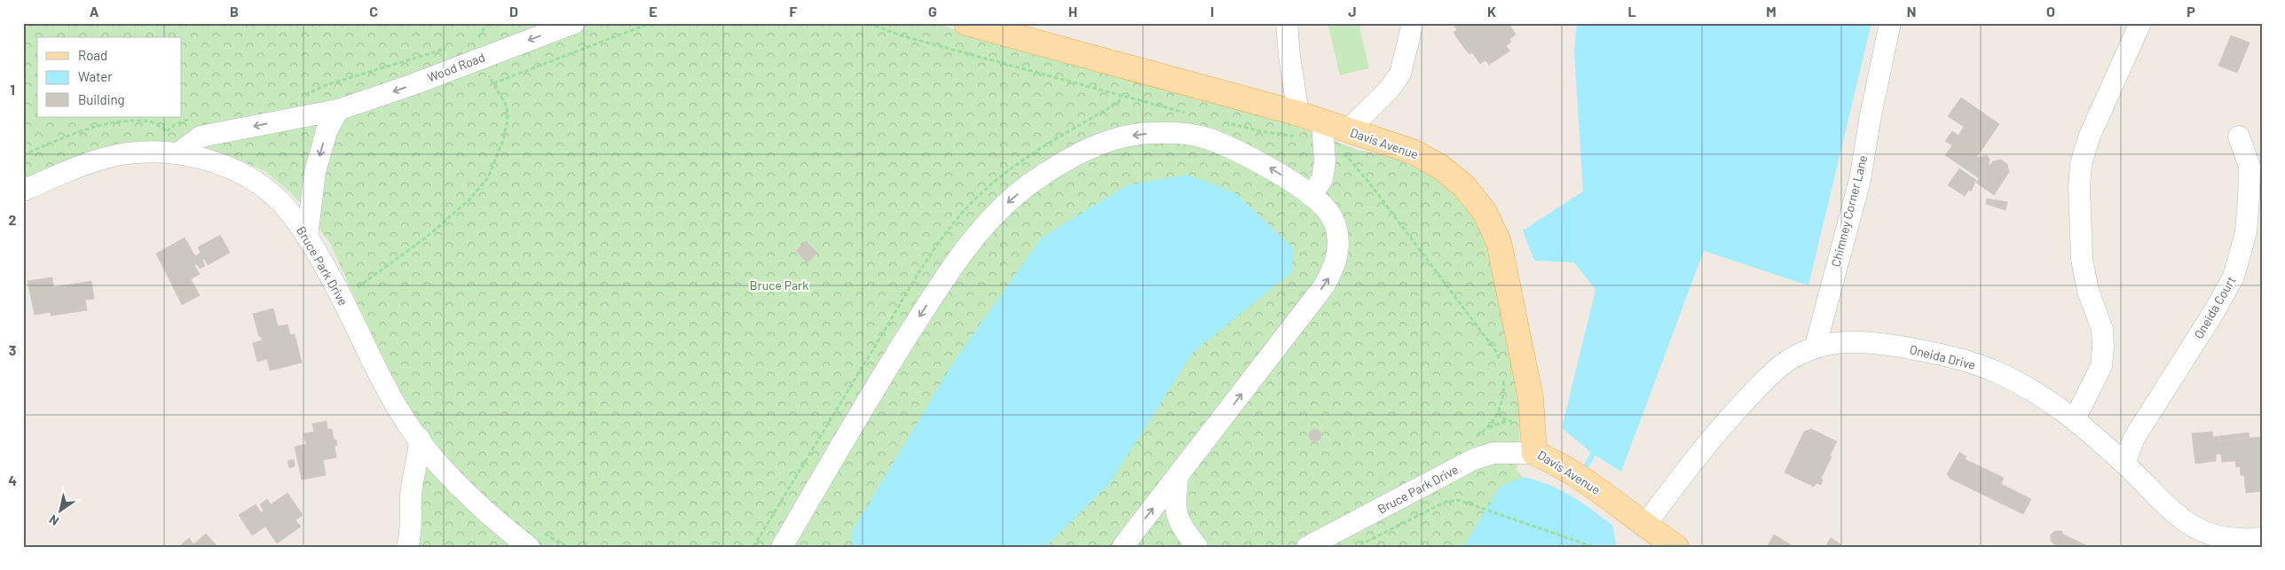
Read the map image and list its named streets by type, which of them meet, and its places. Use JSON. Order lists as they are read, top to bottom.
{
  "streets": {
    "main road": ["Davis Avenue"],
    "street": [
      "Wood Road",
      "Chimney Corner Lane",
      "Bruce Park Drive",
      "Oneida Court",
      "Oneida Drive"
    ]
  },
  "crossings": [
    ["Wood Road", "Bruce Park Drive"],
    ["Davis Avenue", "Bruce Park Drive"],
    ["Davis Avenue", "Oneida Drive"],
    ["Chimney Corner Lane", "Oneida Drive"],
    ["Oneida Court", "Oneida Drive"]
  ],
  "one_way": ["Wood Road"],
  "parks": ["Bruce Park"],
  "legend": ["Road", "Water", "Building"],
  "north": "bottom left",
  "grid": {
    "columns": [
      "A",
      "B",
      "C",
      "D",
      "E",
      "F",
      "G",
      "H",
      "I",
      "J",
      "K",
      "L",
      "M",
      "N",
      "O",
      "P"
    ],
    "rows": [
      "1",
      "2",
      "3",
      "4"
    ]
  }
}
